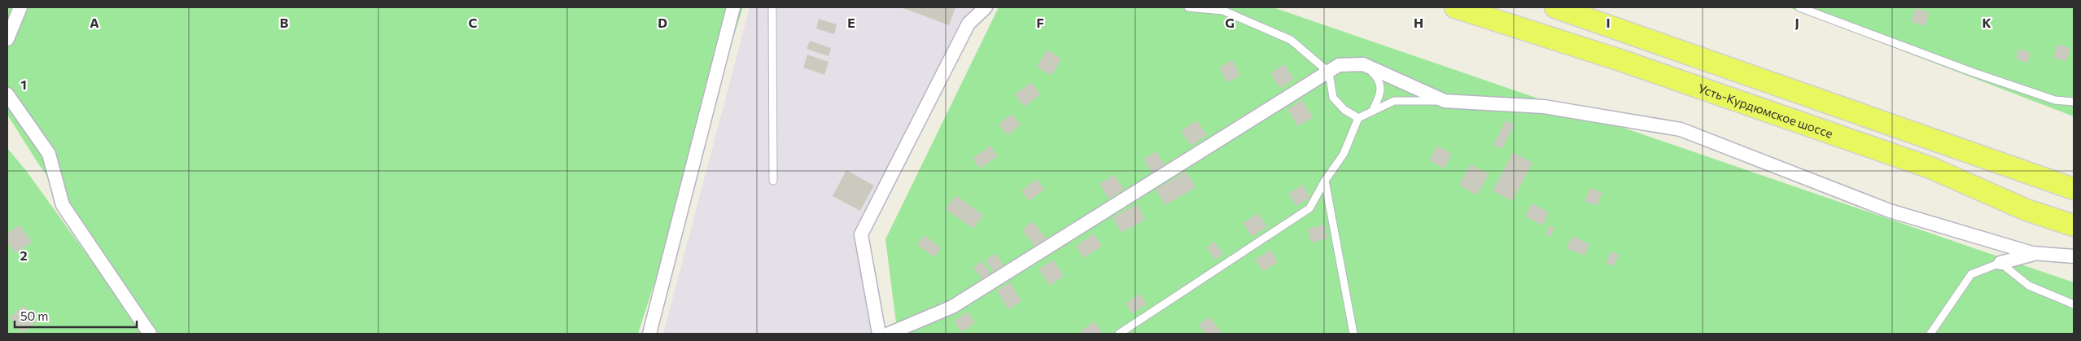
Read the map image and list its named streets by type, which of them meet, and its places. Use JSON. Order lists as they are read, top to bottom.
{
  "streets": {
    "main road": ["Усть-Курдюмское шоссе"]
  },
  "scale_bar": "50 m",
  "grid": {
    "columns": [
      "A",
      "B",
      "C",
      "D",
      "E",
      "F",
      "G",
      "H",
      "I",
      "J",
      "K"
    ],
    "rows": ["1", "2"]
  }
}
